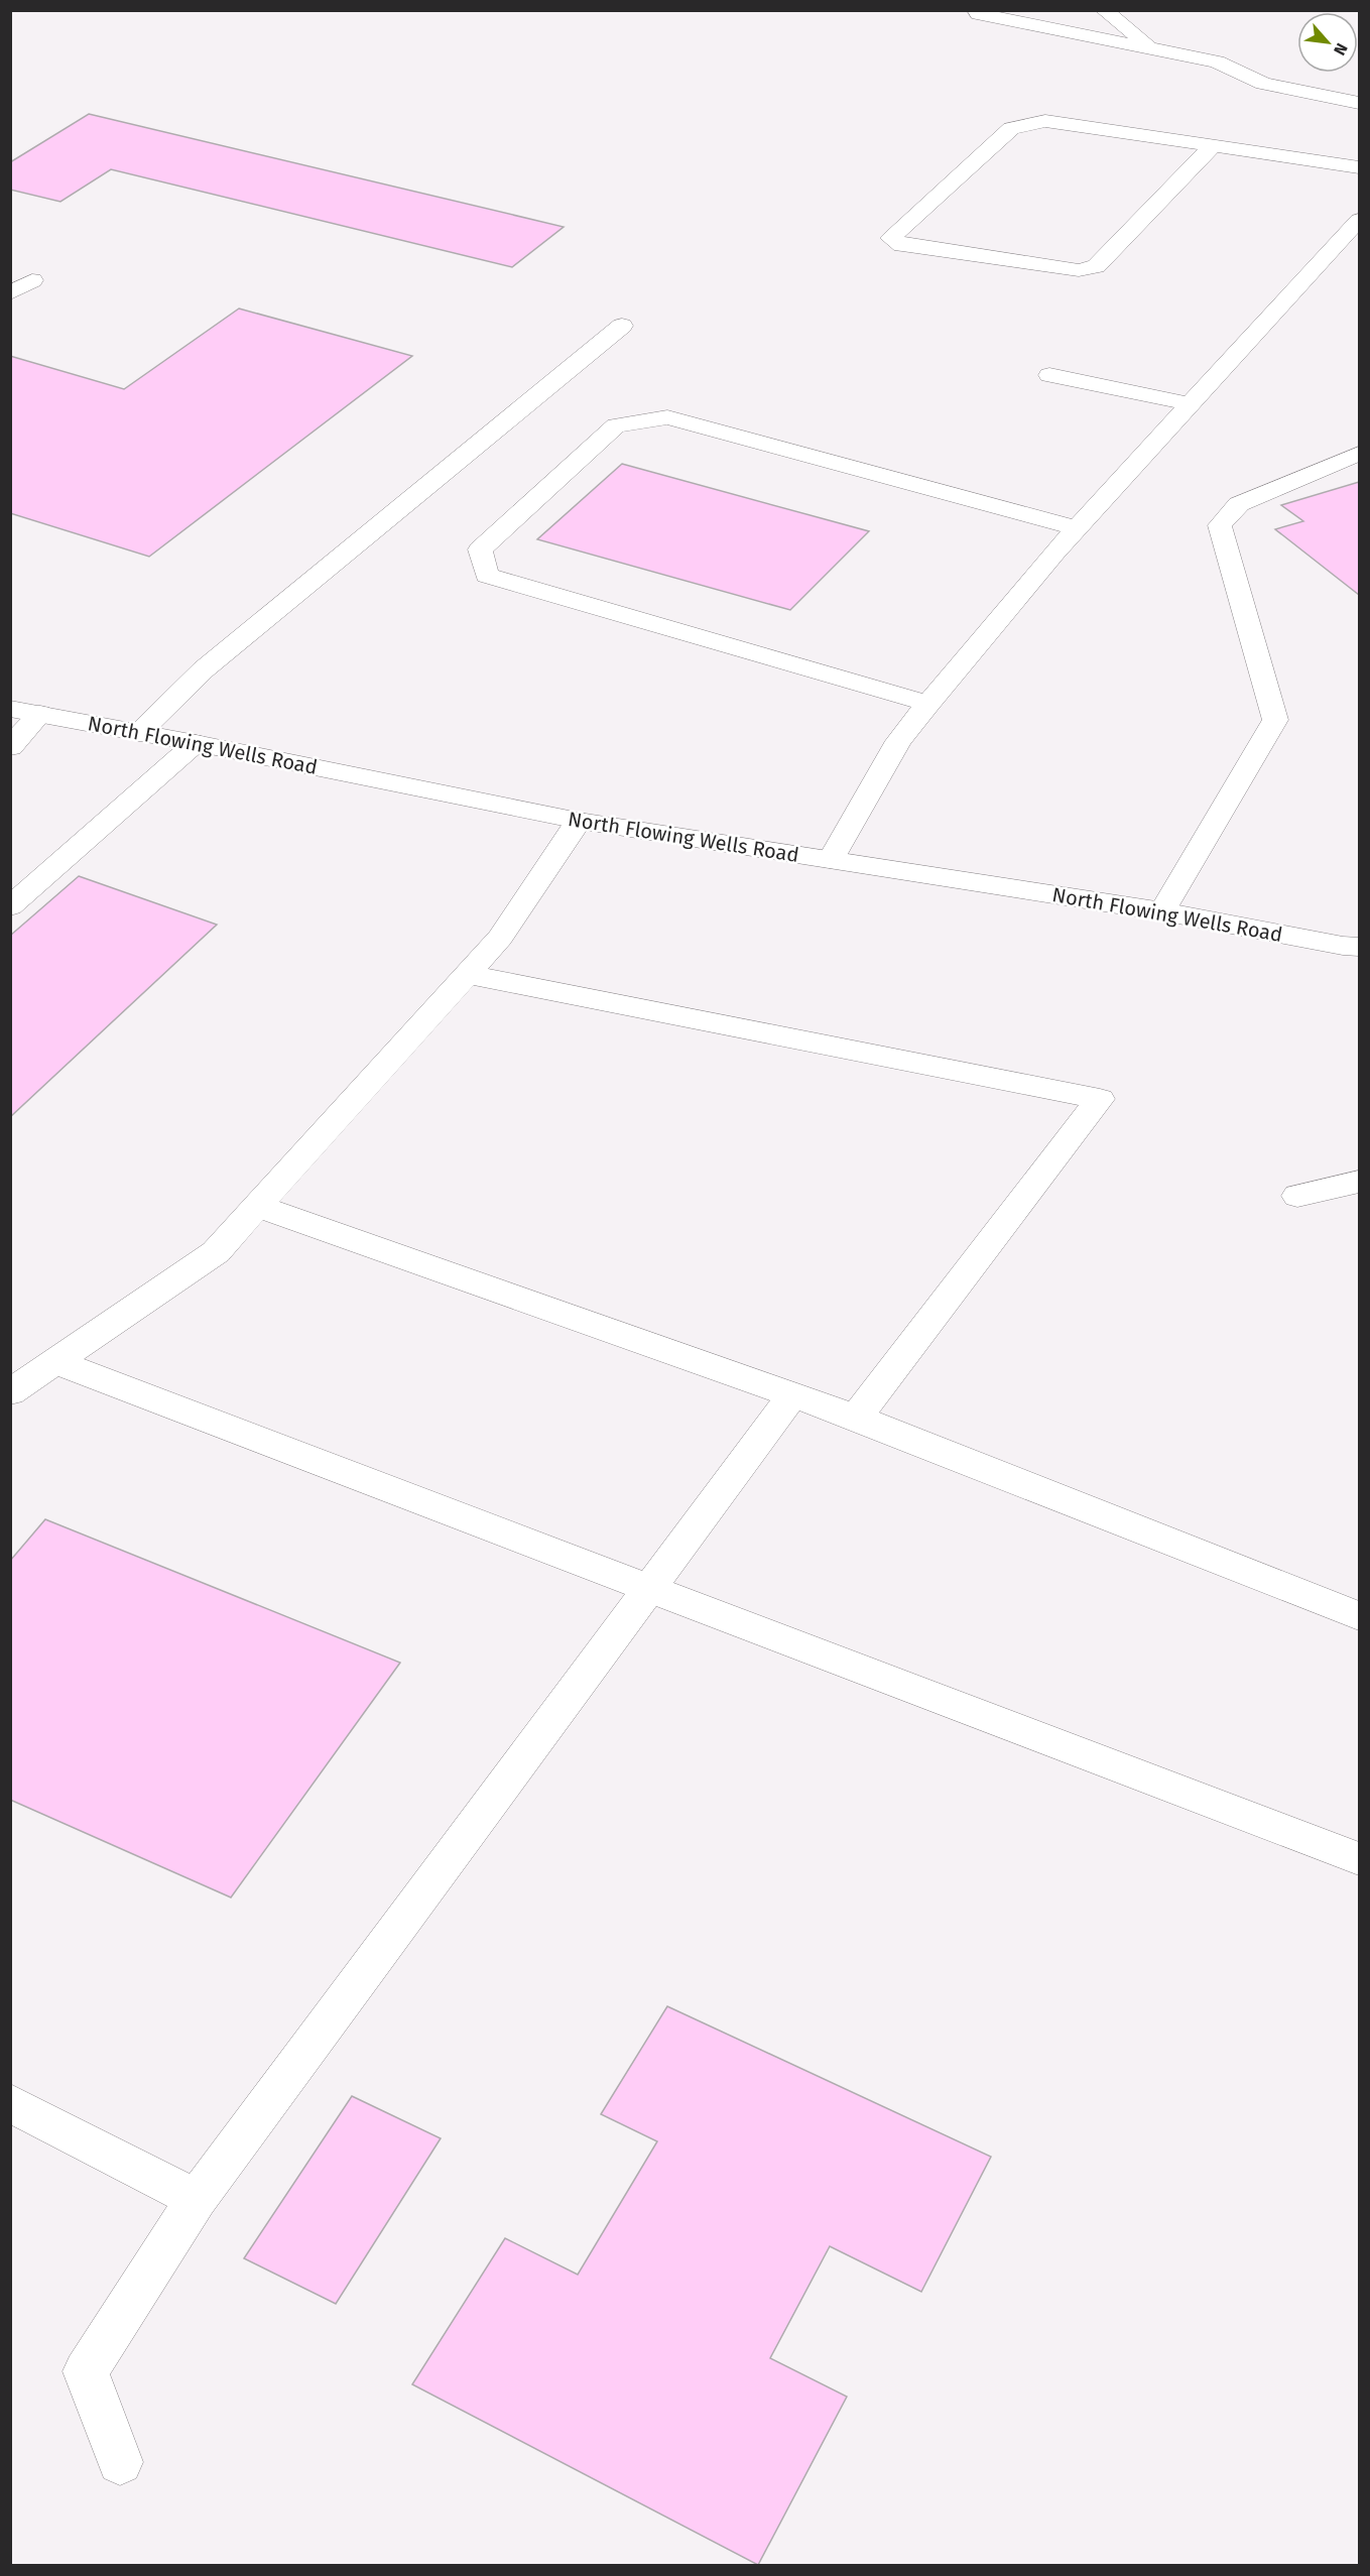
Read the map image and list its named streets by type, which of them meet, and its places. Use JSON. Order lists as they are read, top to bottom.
{
  "streets": {
    "street": ["North Flowing Wells Road"]
  },
  "north": "bottom right"
}
